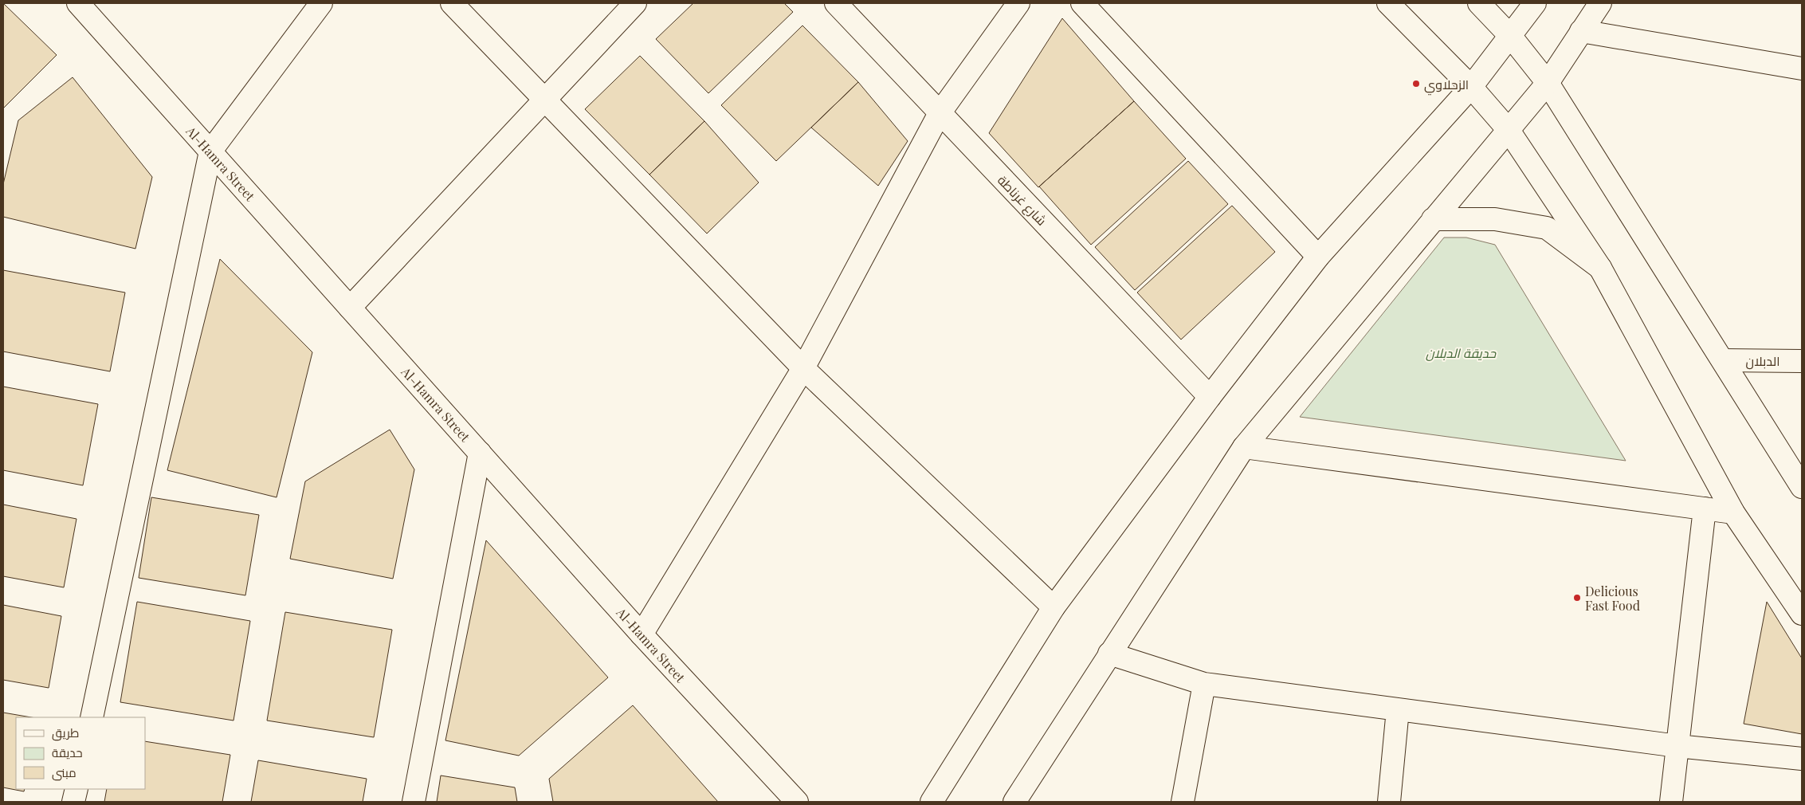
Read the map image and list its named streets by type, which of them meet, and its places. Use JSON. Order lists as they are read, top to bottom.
{
  "streets": {
    "street": ["Al-Hamra Street", "شارع غرناطة", "الدبلان"]
  },
  "parks": ["حديقة الدبلان"],
  "places": ["الزحلاوي", "Delicious Fast Food"],
  "legend": ["طريق", "حديقة", "مبنى"]
}
